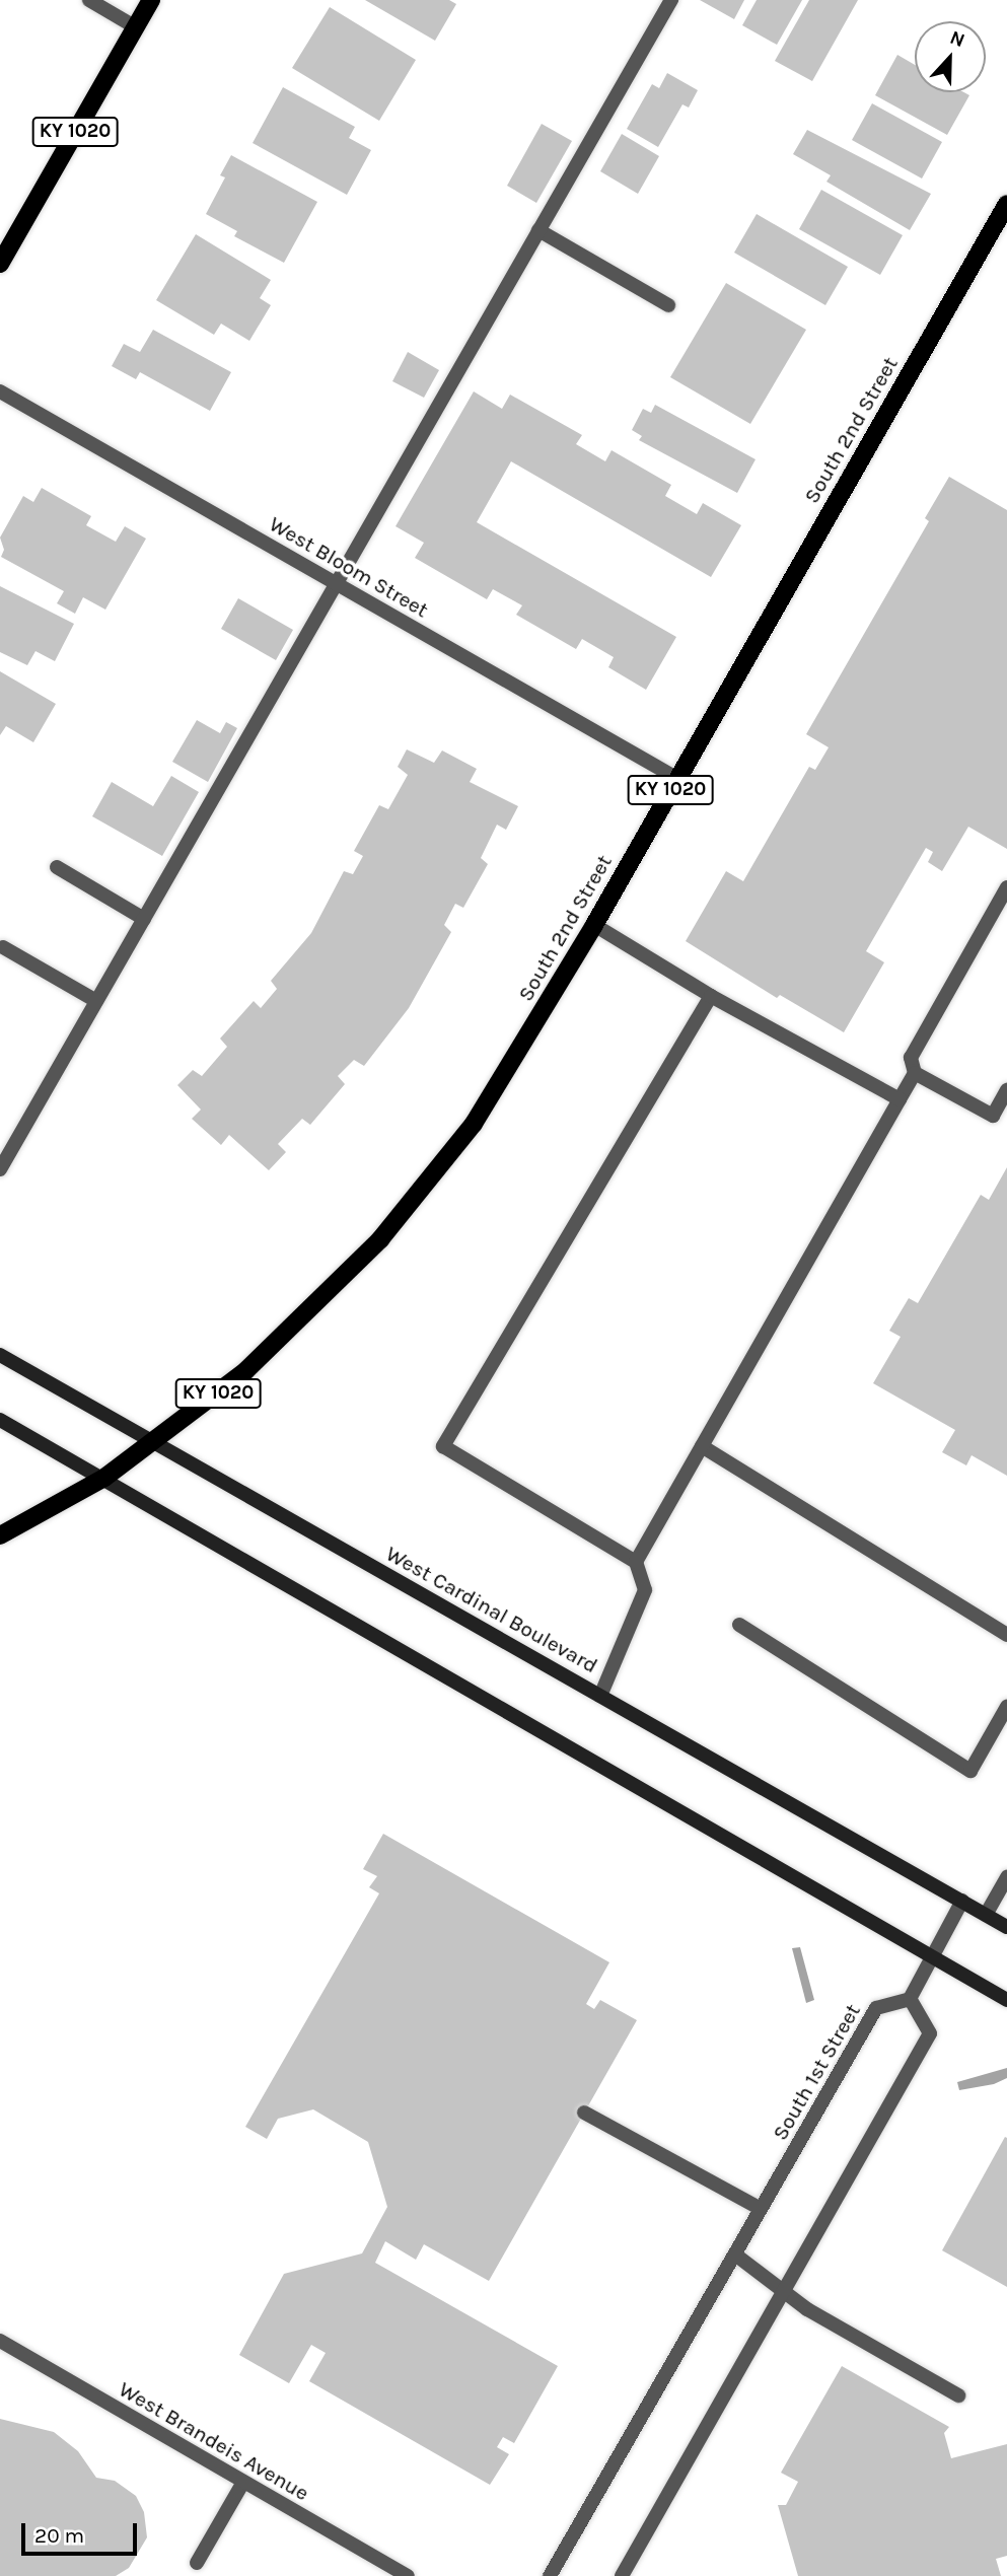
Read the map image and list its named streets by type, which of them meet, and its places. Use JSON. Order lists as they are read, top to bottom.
{
  "streets": {
    "main road": ["KY 1020", "South 2nd Street", "West Cardinal Boulevard"],
    "street": ["West Bloom Street", "South 1st Street", "West Brandeis Avenue"]
  },
  "crossings": [
    ["South 2nd Street", "West Bloom Street"],
    ["South 2nd Street", "West Cardinal Boulevard"]
  ],
  "scale_bar": "20 m",
  "north": "top"
}
